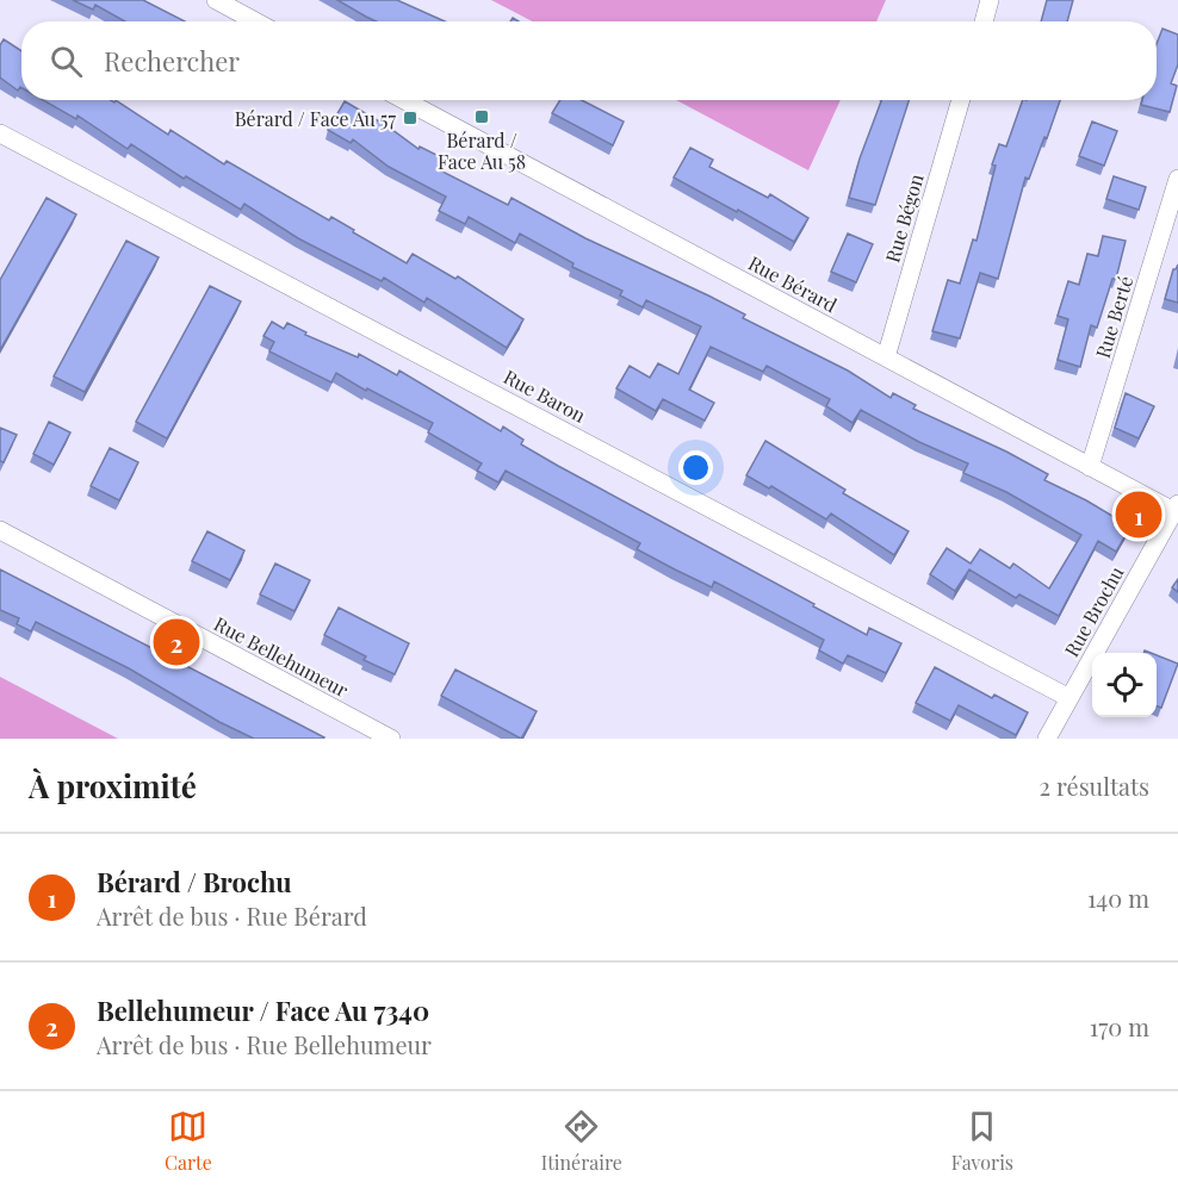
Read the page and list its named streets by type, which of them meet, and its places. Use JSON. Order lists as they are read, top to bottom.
{
  "streets": {
    "street": [
      "Rue Bégon",
      "Rue Bérard",
      "Rue Berté",
      "Rue Baron",
      "Rue Brochu",
      "Rue Bellehumeur"
    ]
  },
  "crossings": [
    ["Rue Bégon", "Rue Bérard"],
    ["Rue Bérard", "Rue Berté"],
    ["Rue Bérard", "Rue Brochu"],
    ["Rue Baron", "Rue Brochu"]
  ],
  "places": {
    "transit": ["Bérard / Face Au 58", "Bérard / Face Au 57"]
  },
  "page": {
    "search": "Rechercher",
    "pins": ["1", "2"],
    "heading": ["À proximité", "2 résultats"],
    "list": [
      {
        "mark": "1",
        "name": "Bérard / Brochu",
        "note": "Arrêt de bus · Rue Bérard",
        "value": "140 m"
      },
      {
        "mark": "2",
        "name": "Bellehumeur / Face Au 7340",
        "note": "Arrêt de bus · Rue Bellehumeur",
        "value": "170 m"
      }
    ],
    "nav": ["Carte", "Itinéraire", "Favoris"]
  }
}
